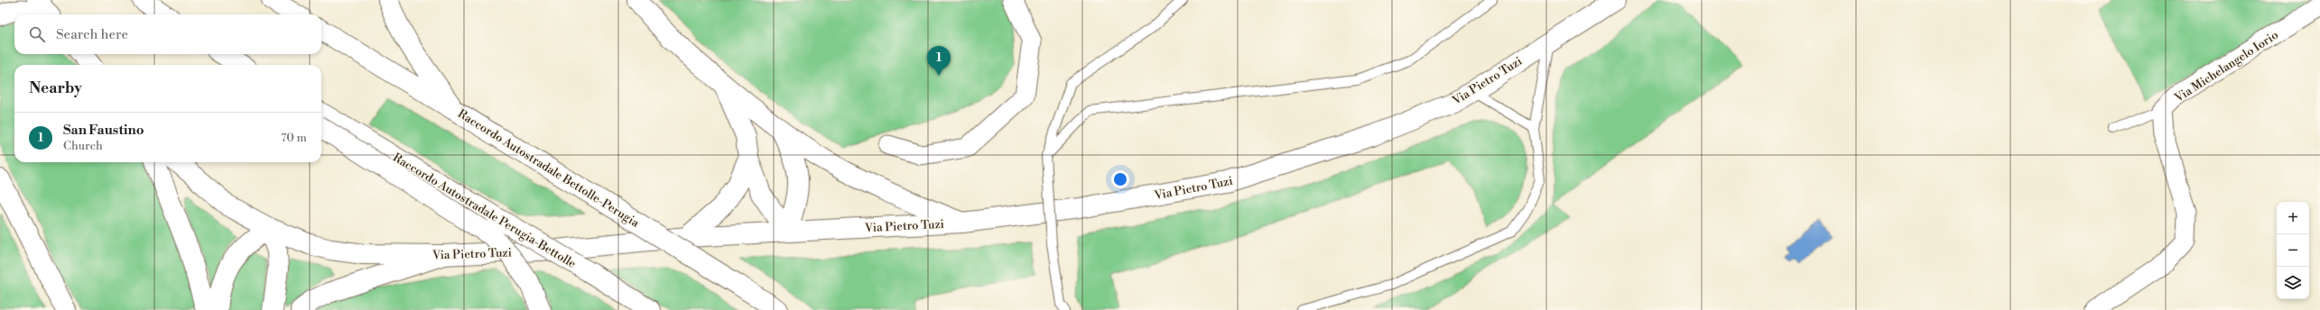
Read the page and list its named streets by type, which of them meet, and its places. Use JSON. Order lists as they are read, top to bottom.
{
  "streets": {
    "main road": ["Via Pietro Tuzi", "Raccordo Autostradale Bettolle-Perugia", "Raccordo Autostradale Perugia-Bettolle"],
    "street": ["Via Michelangelo Iorio"]
  },
  "page": {
    "search": "Search here",
    "pins": "1",
    "heading": "Nearby",
    "list": [
      {
        "mark": "1",
        "name": "San Faustino",
        "note": "Church",
        "value": "70 m"
      }
    ],
    "map_buttons": ["+", "−"]
  }
}
